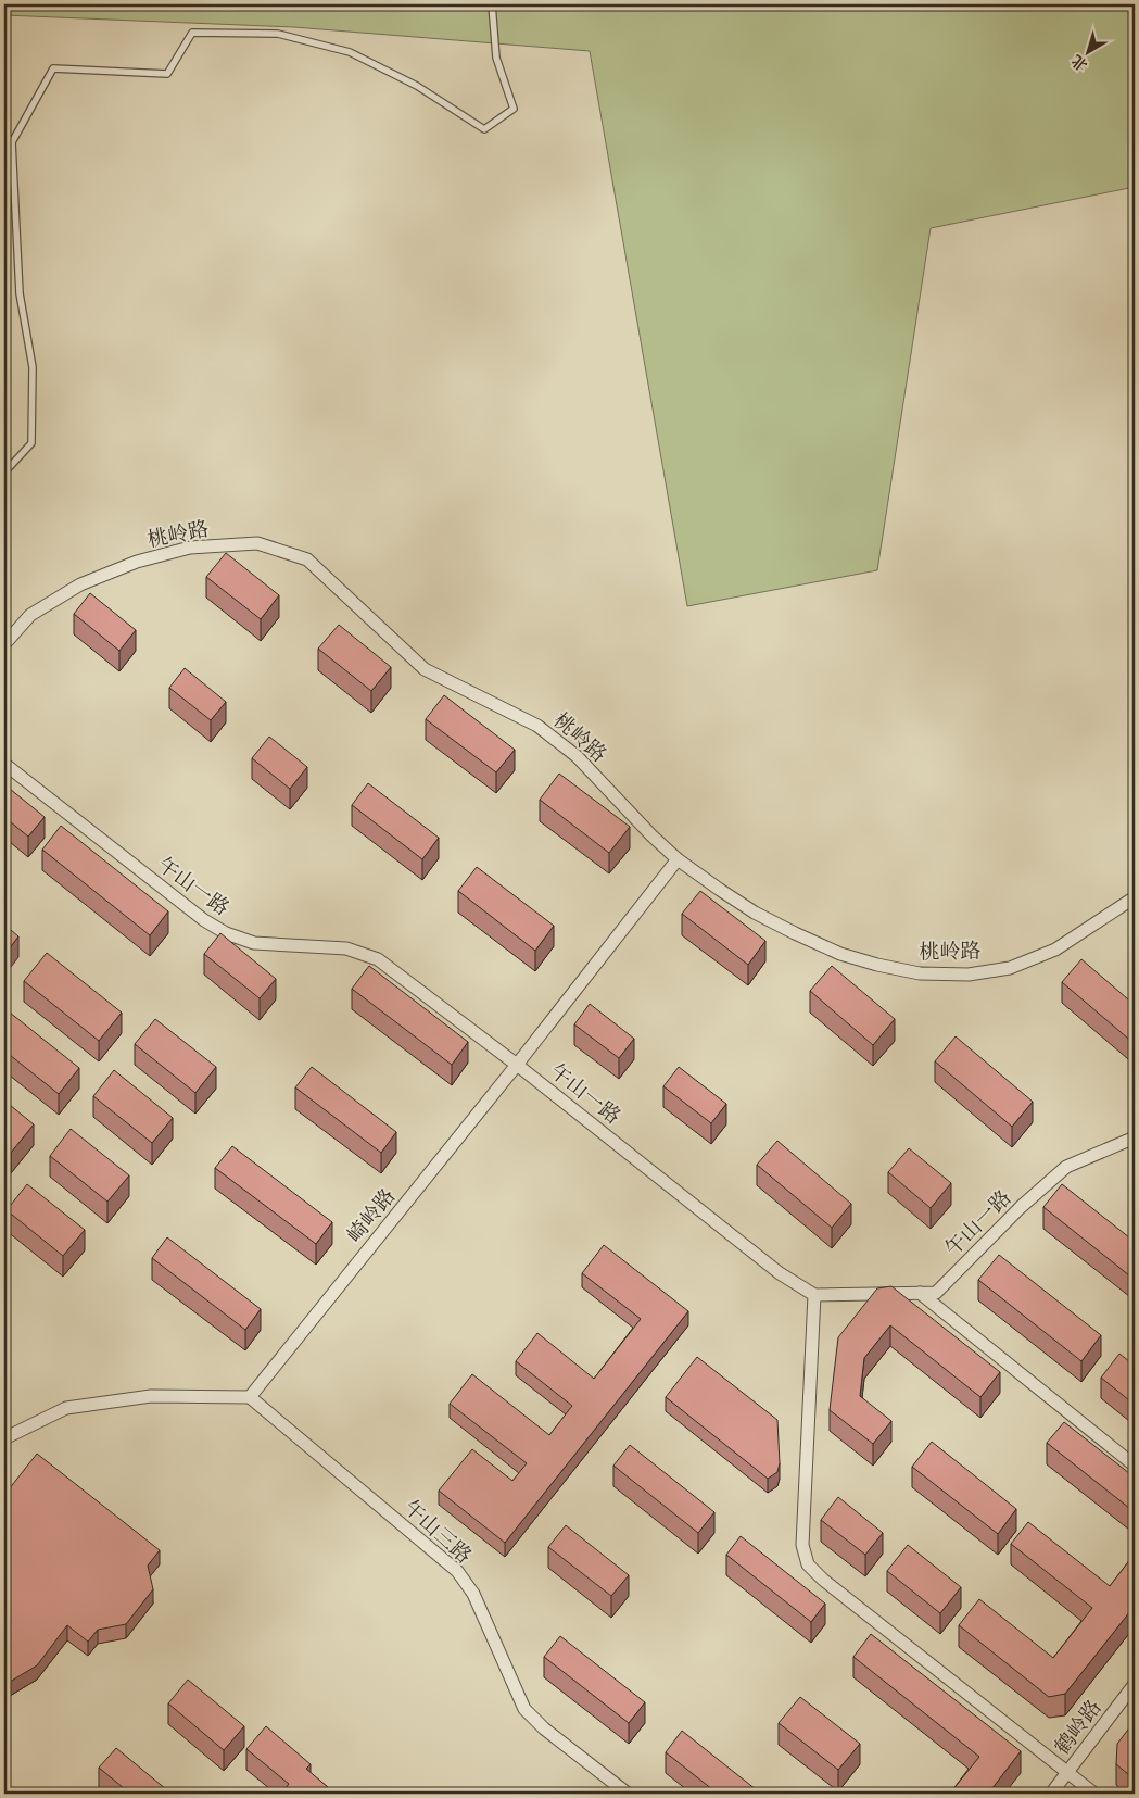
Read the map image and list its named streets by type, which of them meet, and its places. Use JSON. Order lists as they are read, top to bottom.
{
  "streets": {
    "street": [
      "桃岭路",
      "午山一路",
      "崎岭路",
      "午山三路",
      "鹤岭路"
    ]
  },
  "crossings": [
    ["桃岭路", "崎岭路"],
    ["午山一路", "崎岭路"],
    ["崎岭路", "午山三路"]
  ],
  "north": "bottom left"
}
